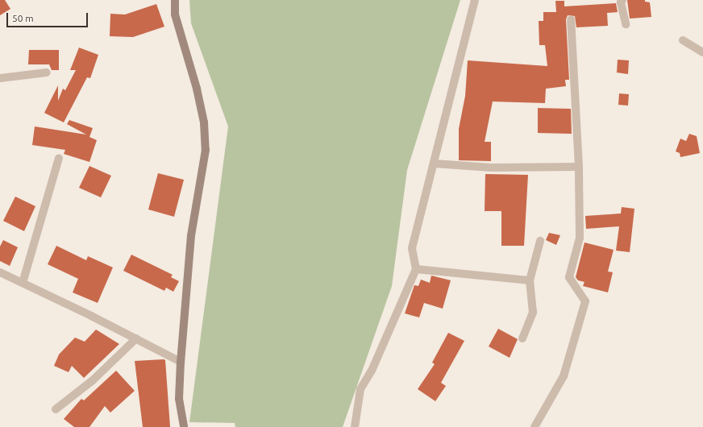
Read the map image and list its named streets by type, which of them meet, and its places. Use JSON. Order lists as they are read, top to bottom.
{
  "scale_bar": "50 m"
}
